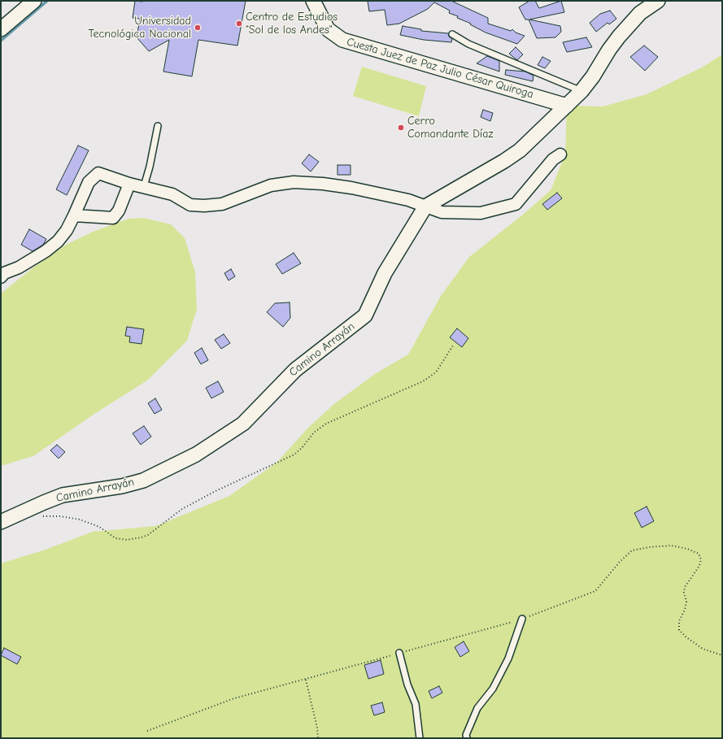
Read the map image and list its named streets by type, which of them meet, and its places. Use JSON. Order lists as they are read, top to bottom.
{
  "streets": {
    "street": ["Cuesta Juez de Paz Julio César Quiroga", "Camino Arrayán"]
  },
  "crossings": [
    ["Cuesta Juez de Paz Julio César Quiroga", "Camino Arrayán"]
  ],
  "places": ["Centro de Estudios \"Sol de los Andes\"", "Universidad Tecnológica Nacional", "Cerro Comandante Díaz"]
}
